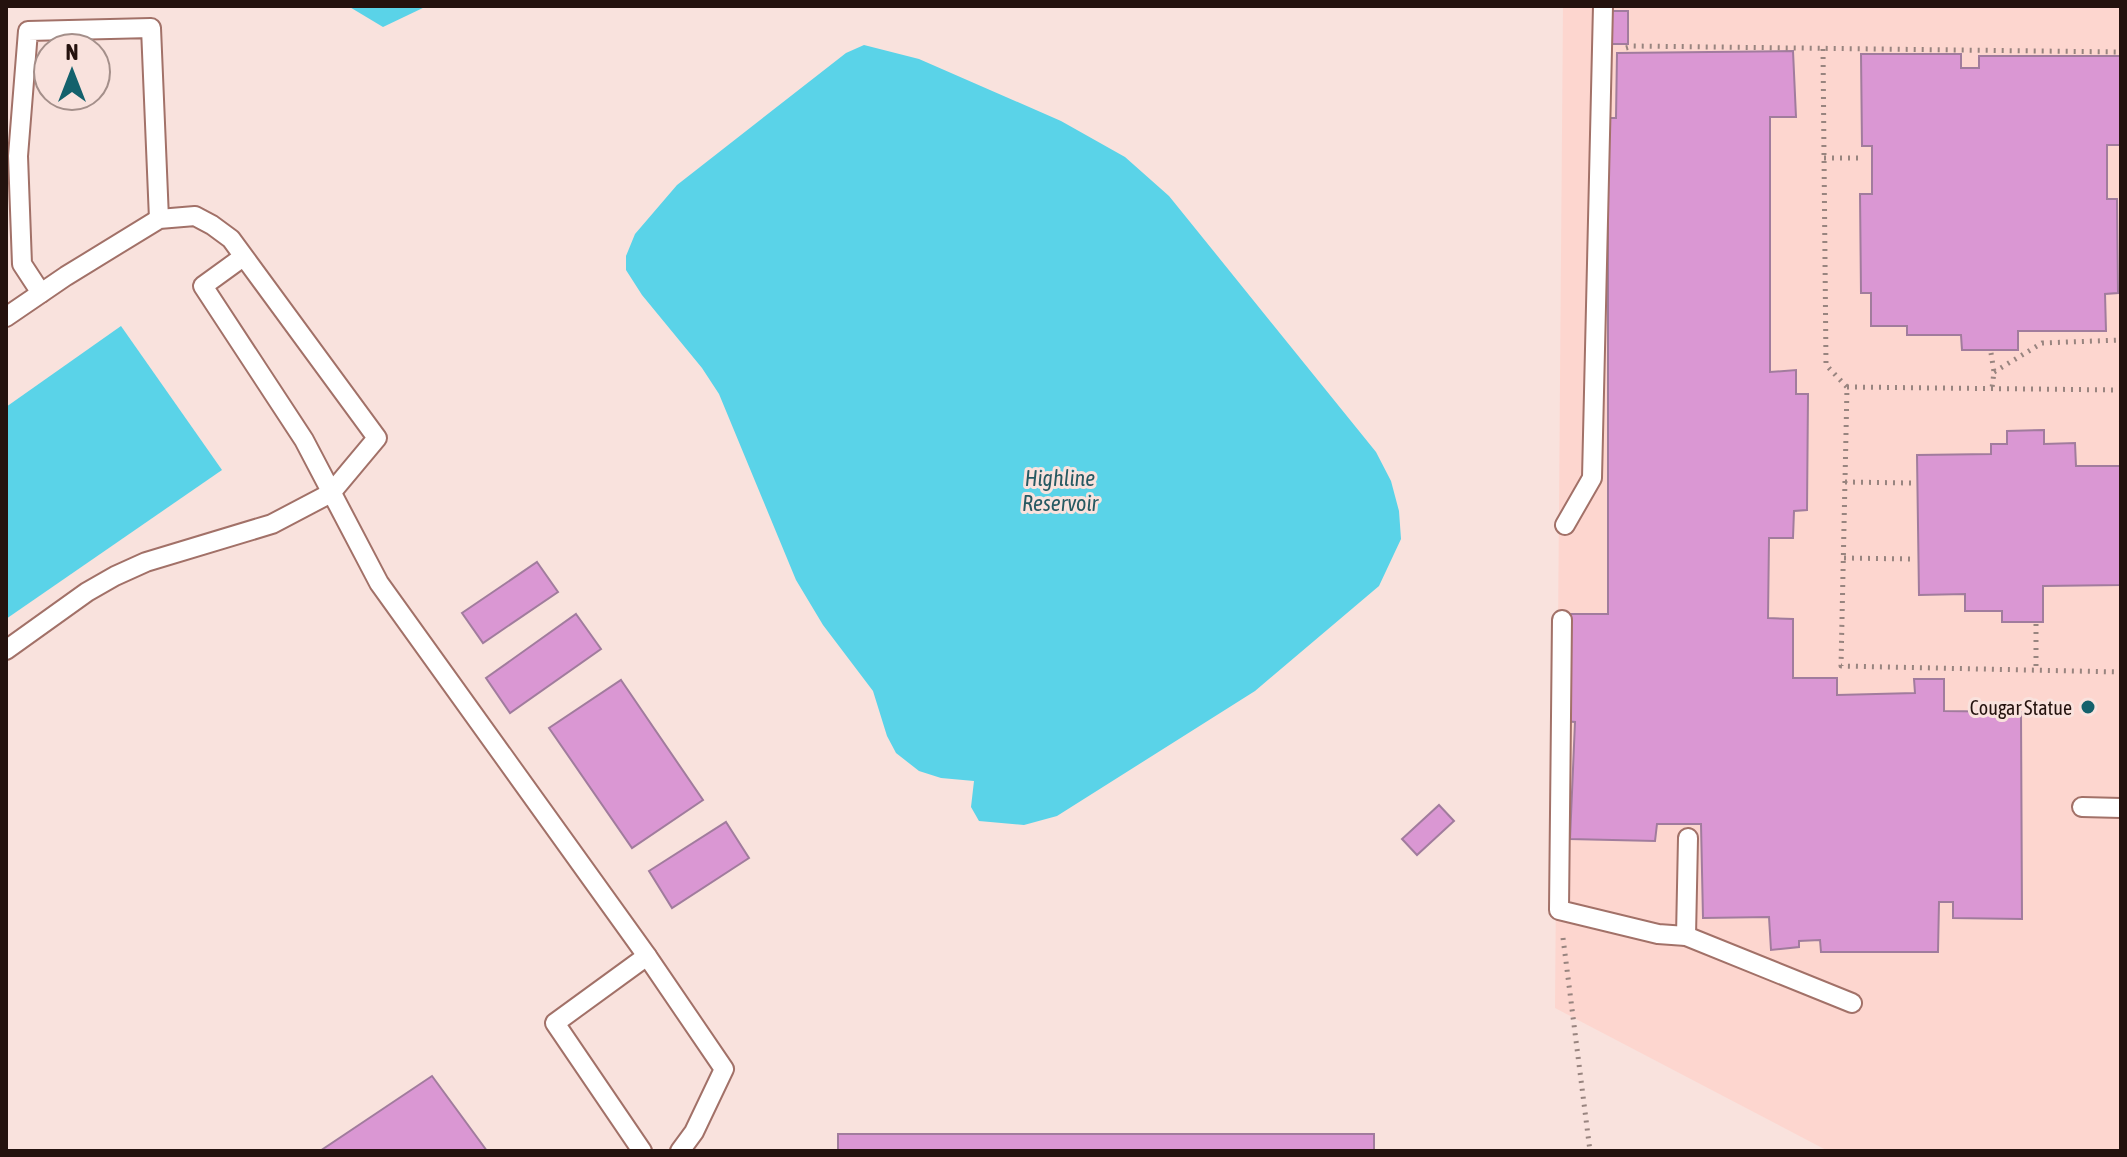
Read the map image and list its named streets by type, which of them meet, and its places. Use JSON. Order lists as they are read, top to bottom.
{
  "water": ["Highline Reservoir"],
  "places": ["Cougar Statue"],
  "north": "top"
}
